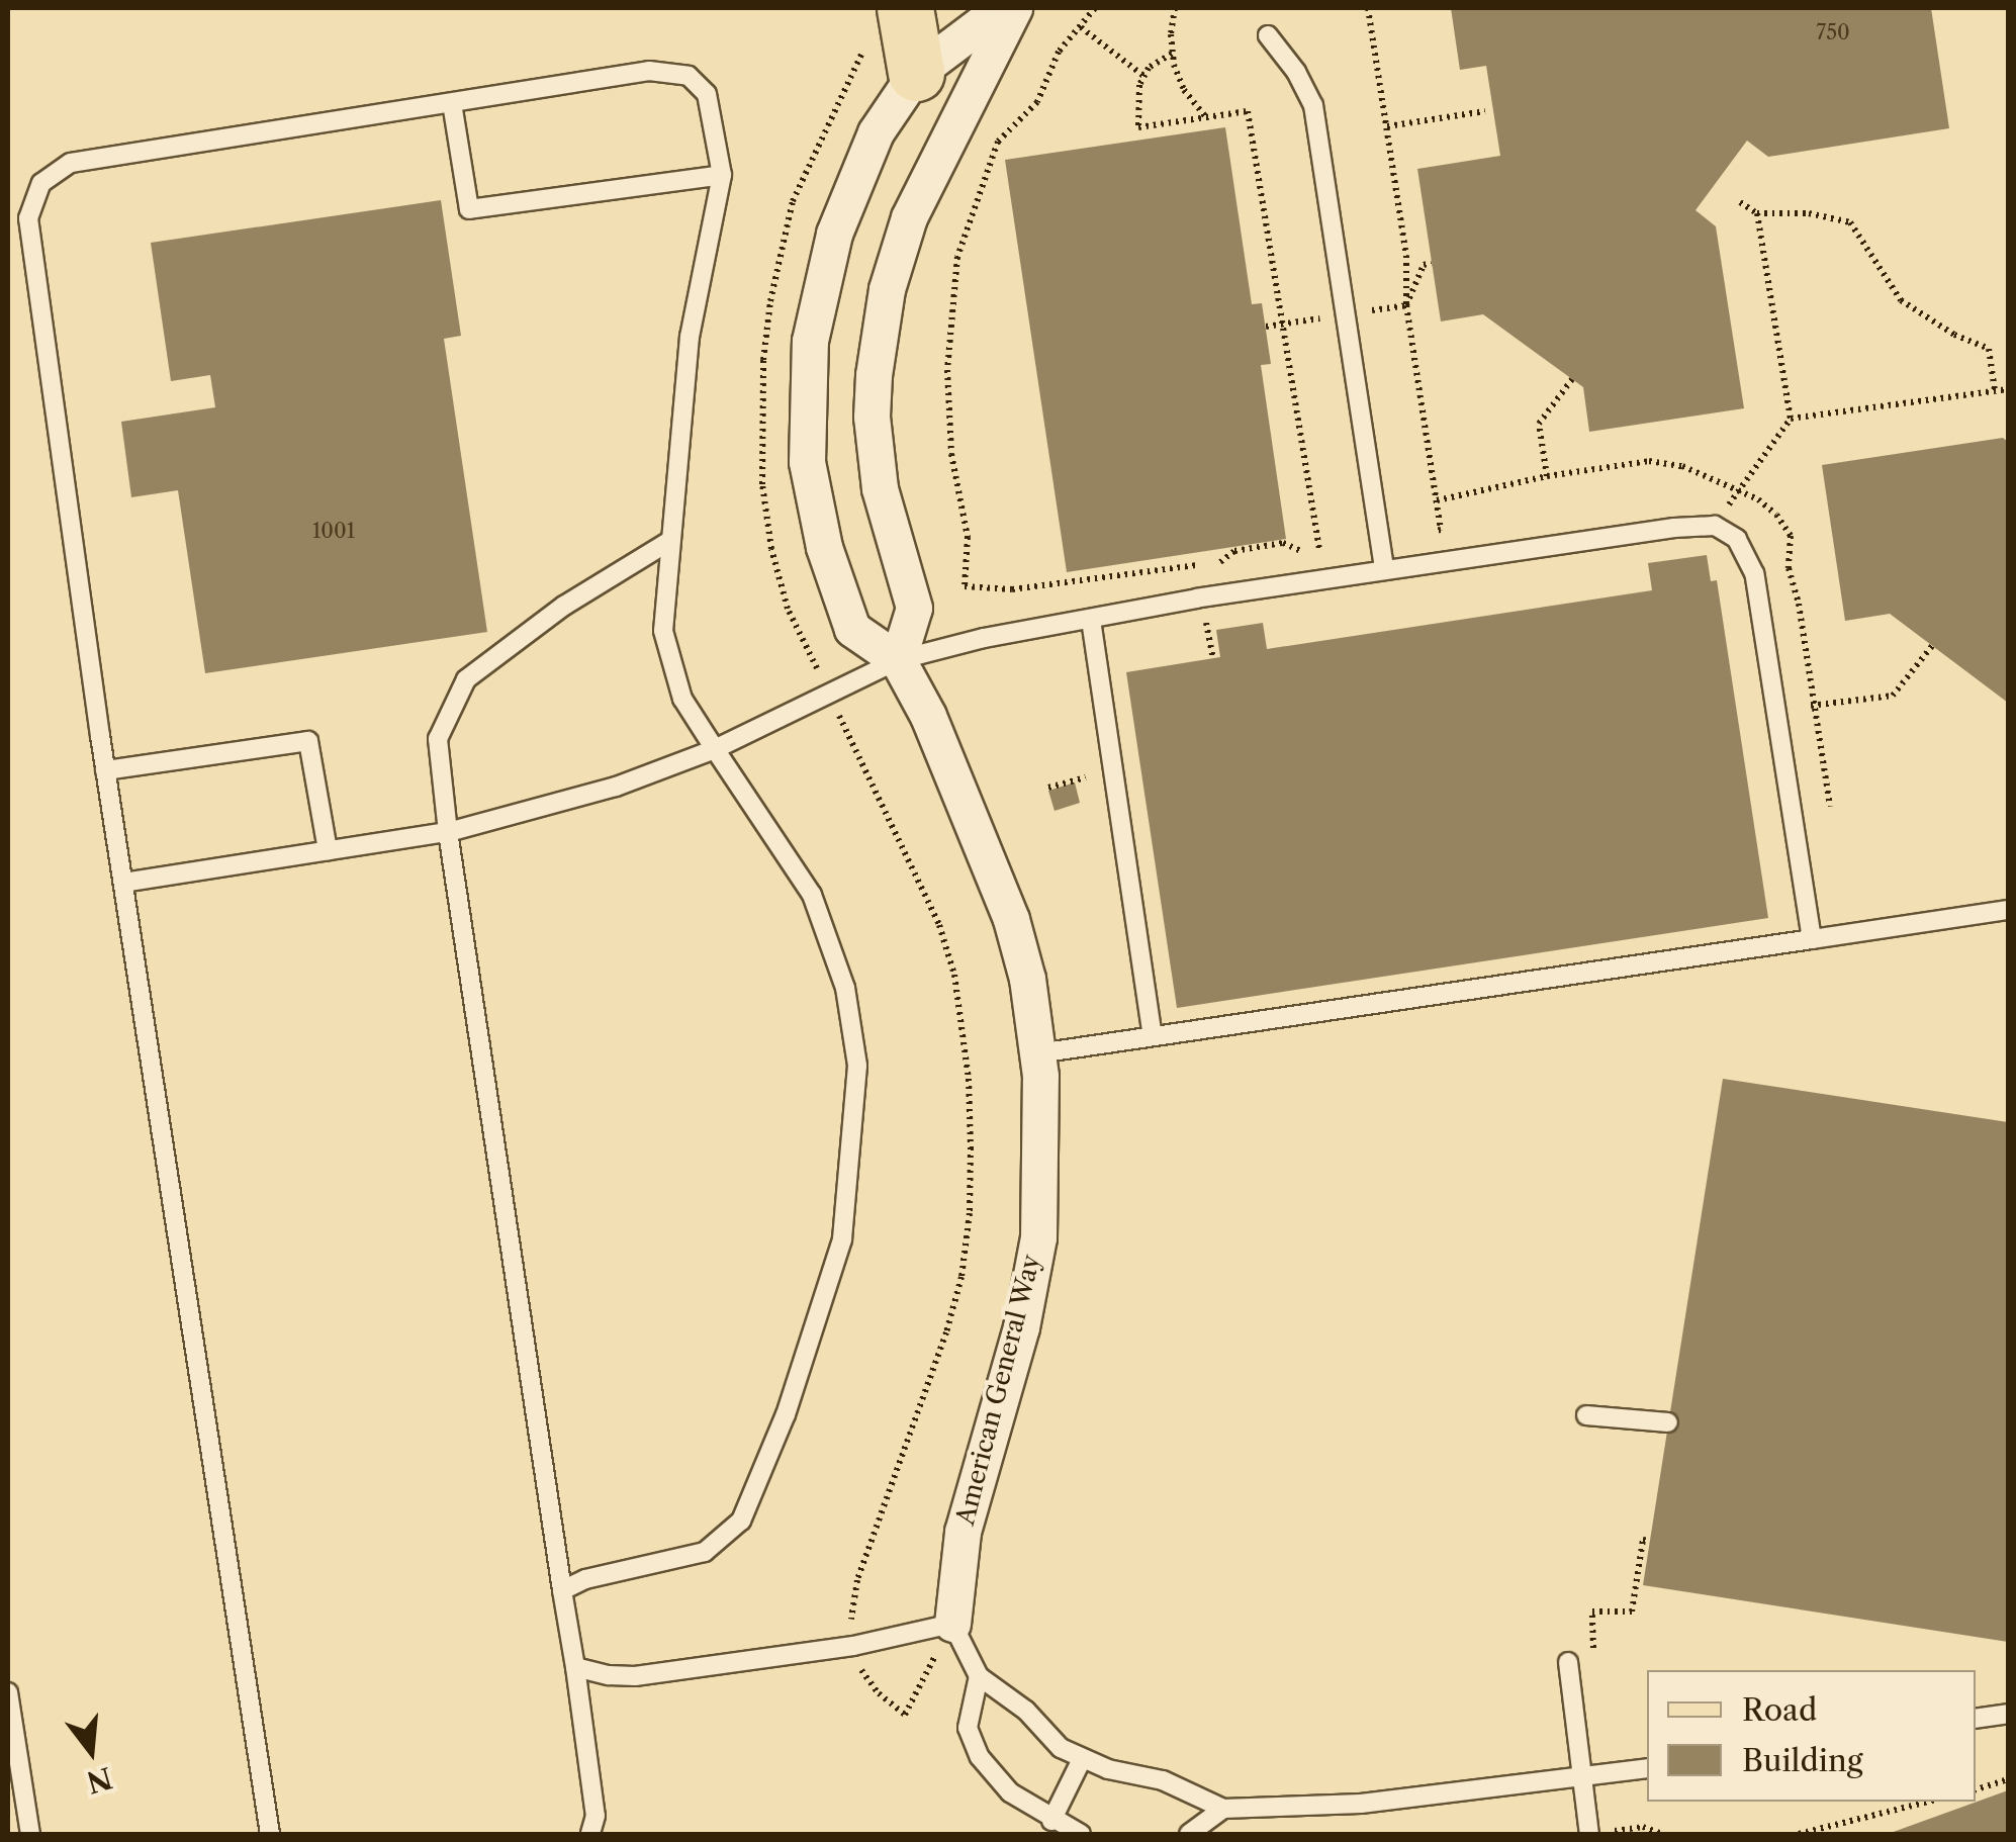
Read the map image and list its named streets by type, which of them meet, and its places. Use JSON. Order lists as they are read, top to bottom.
{
  "streets": {
    "street": ["American General Way"]
  },
  "house_numbers": ["750", "1001"],
  "legend": ["Road", "Building"],
  "north": "bottom"
}
